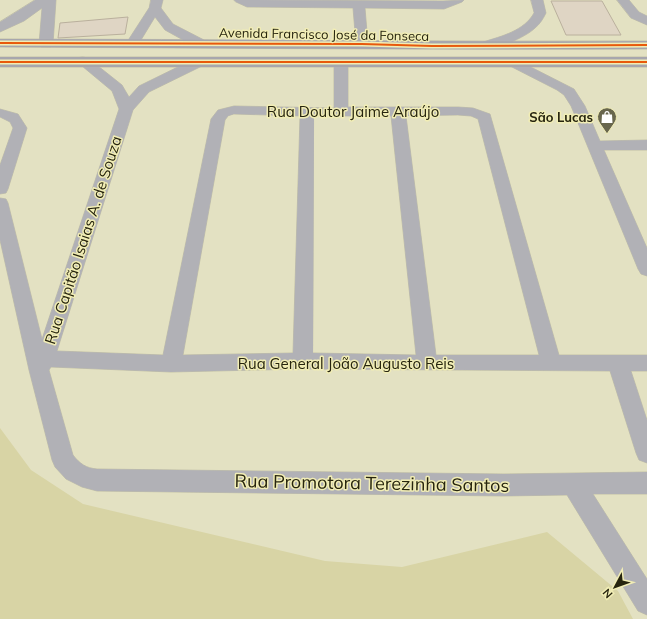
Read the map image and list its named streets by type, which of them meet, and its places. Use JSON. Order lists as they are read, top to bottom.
{
  "streets": {
    "main road": ["Avenida Francisco José da Fonseca"],
    "street": [
      "Rua Doutor Jaime Araújo",
      "Rua Capitão Isaias A. de Souza",
      "Rua General João Augusto Reis",
      "Rua Promotora Terezinha Santos"
    ]
  },
  "crossings": [
    ["Avenida Francisco José da Fonseca", "Rua Capitão Isaias A. de Souza"],
    ["Rua Doutor Jaime Araújo", "Rua General João Augusto Reis"],
    ["Rua Capitão Isaias A. de Souza", "Rua General João Augusto Reis"],
    ["Rua Capitão Isaias A. de Souza", "Rua Promotora Terezinha Santos"],
    ["Rua General João Augusto Reis", "Rua Promotora Terezinha Santos"]
  ],
  "places": {
    "shop": ["São Lucas"]
  },
  "north": "bottom left"
}
